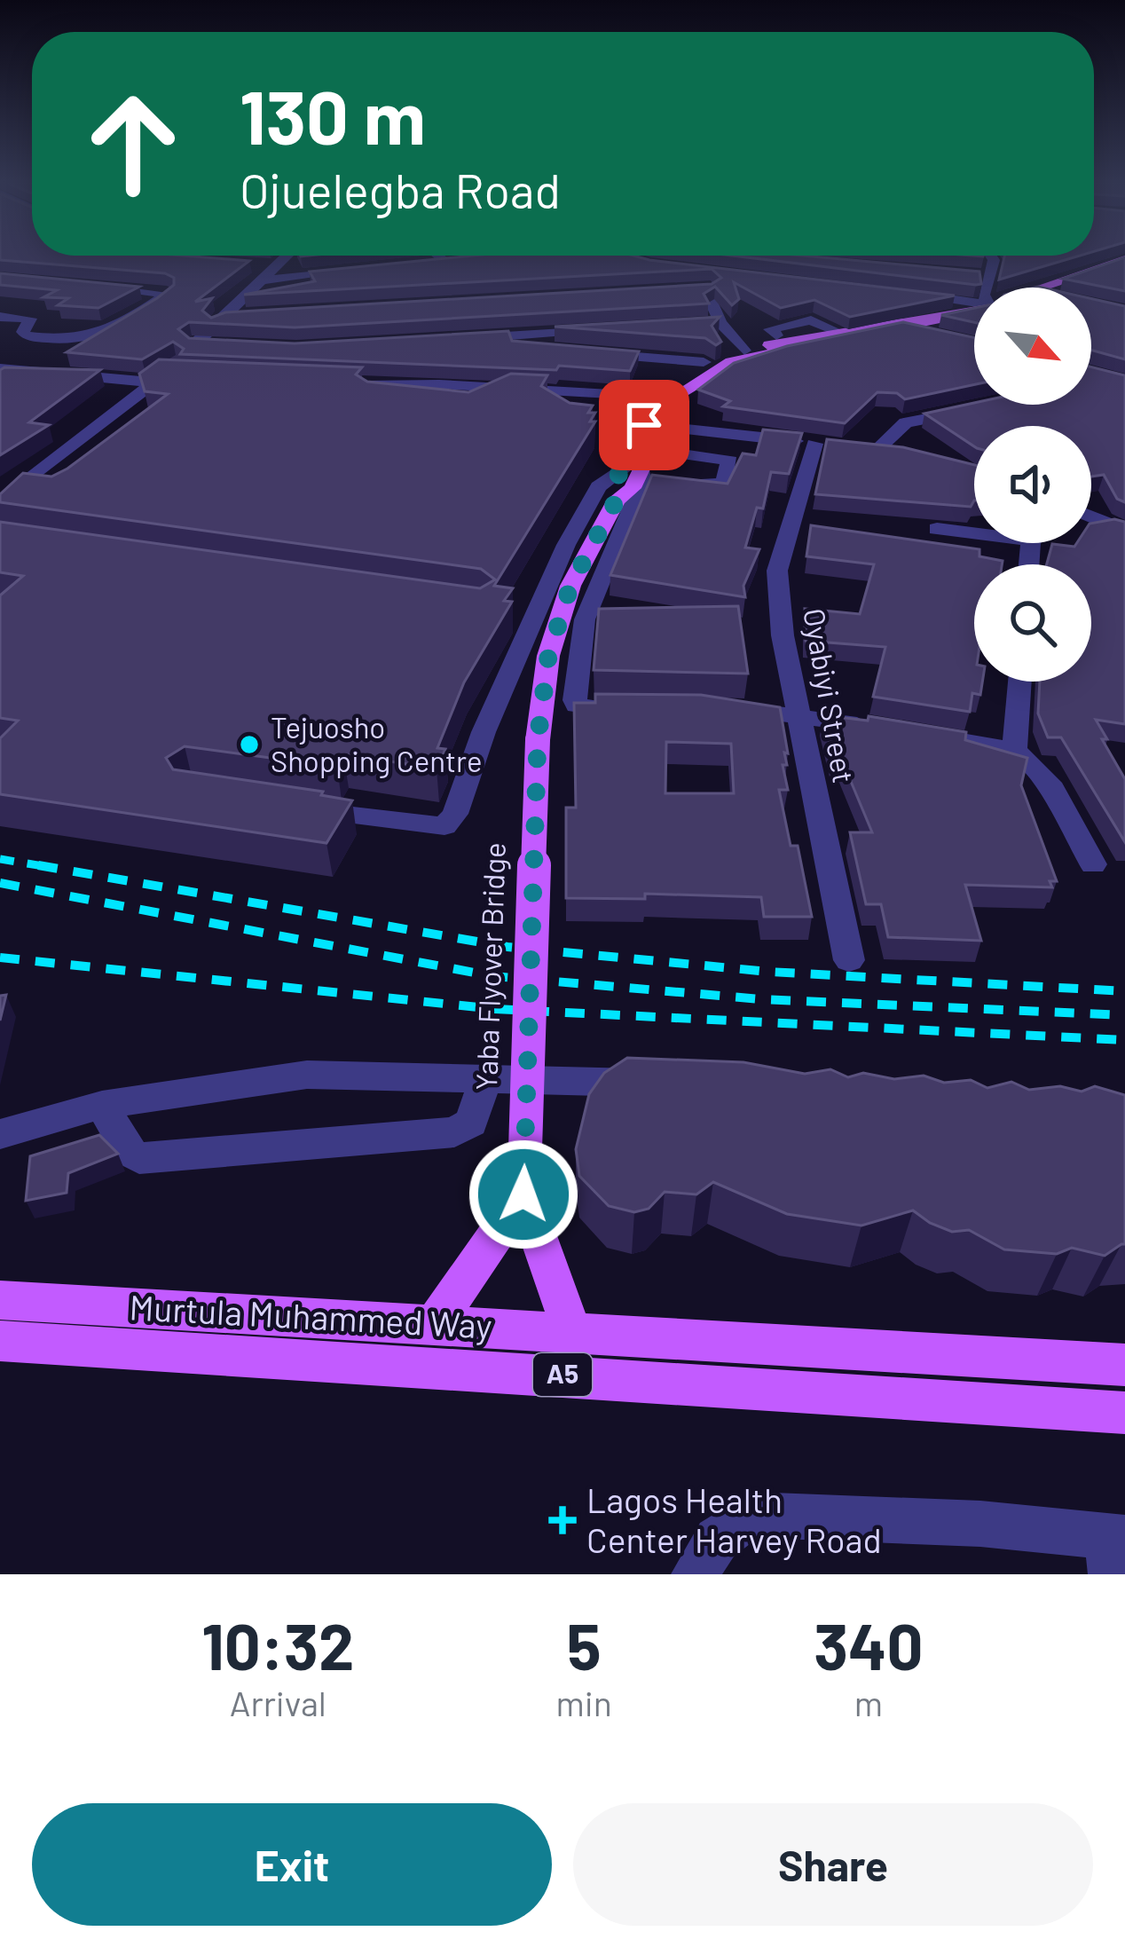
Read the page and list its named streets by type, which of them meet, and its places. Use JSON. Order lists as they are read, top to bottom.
{
  "streets": {
    "main road": ["Yaba Flyover Bridge", "Murtula Muhammed Way", "A5"],
    "street": ["Oyabiyi Street"]
  },
  "places": {
    "other": ["Tejuosho Shopping Centre"],
    "health": ["Lagos Health Center Harvey Road"]
  },
  "north": "bottom right",
  "page": {
    "turn": ["130 m", "Ojuelegba Road"],
    "eta": [
      "10:32",
      "Arrival",
      "5",
      "min",
      "340",
      "m"
    ],
    "buttons": ["Exit", "Share"]
  }
}
